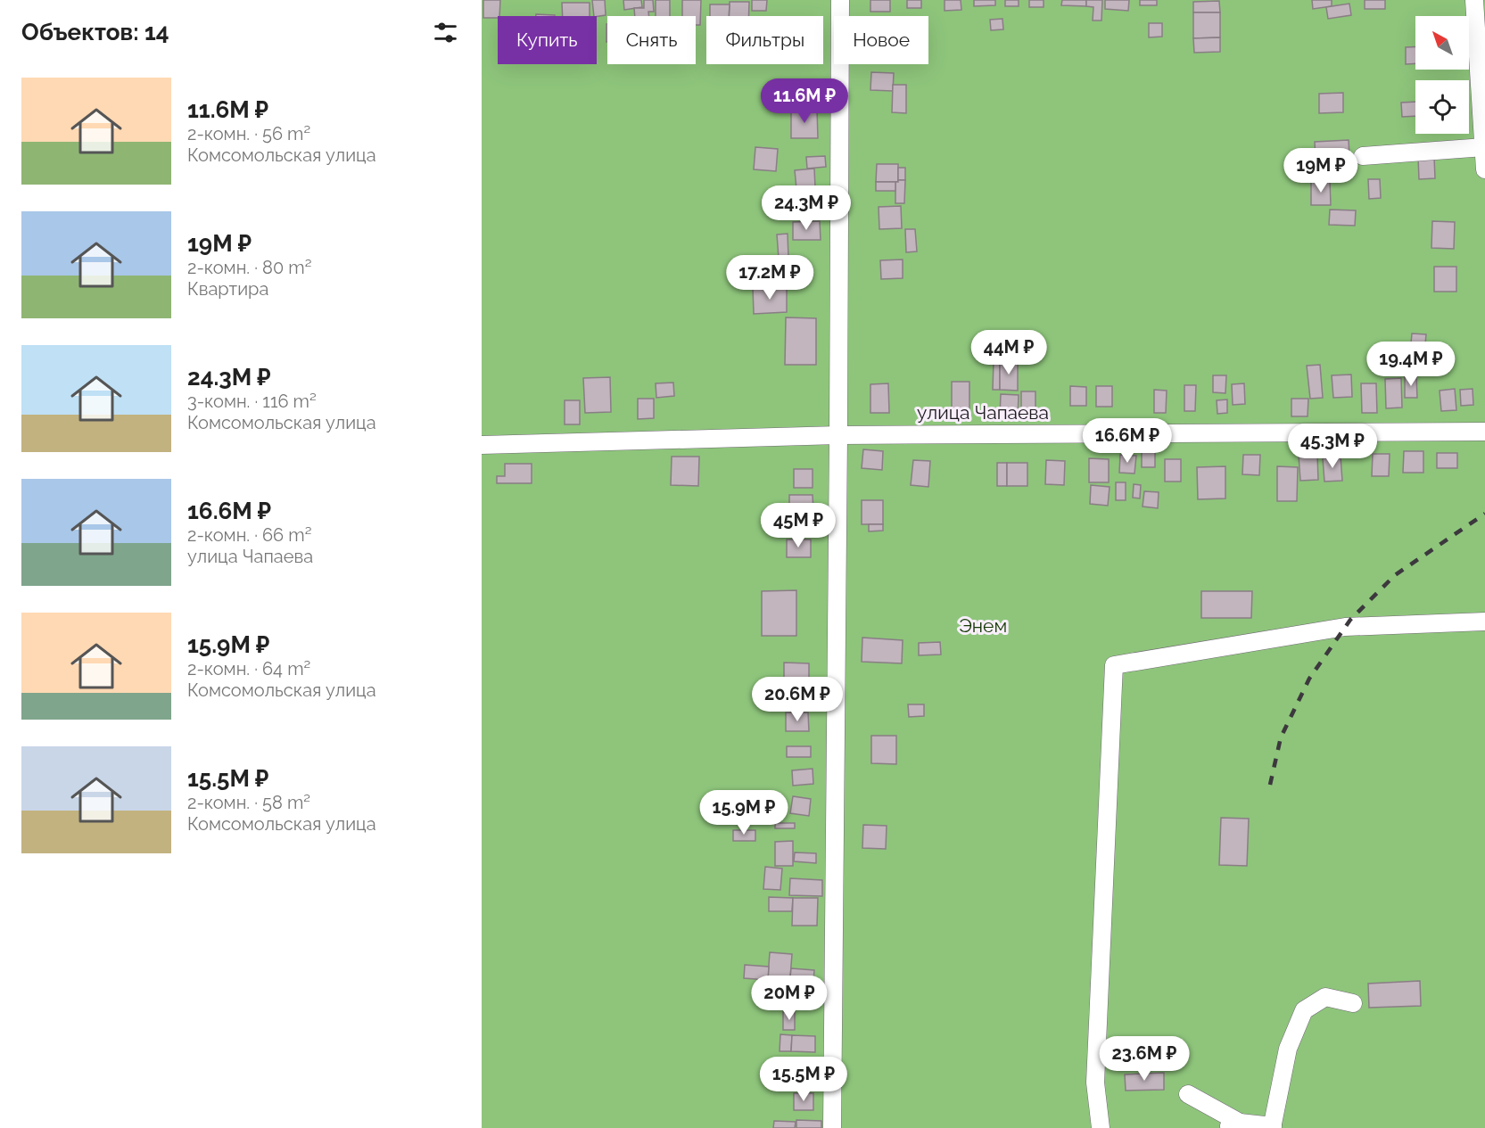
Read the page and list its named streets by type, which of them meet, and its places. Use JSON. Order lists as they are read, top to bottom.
{
  "streets": {
    "street": ["улица Чапаева"]
  },
  "parks": ["Энем"],
  "north": "top left",
  "page": {
    "heading": "Объектов: 14",
    "chip": [
      "Купить",
      "Снять",
      "Фильтры",
      "Новое"
    ],
    "list": [
      {
        "name": "11.6M ₽",
        "note": "2-комн. · 56 m² · Комсомольская улица"
      },
      {
        "name": "19M ₽",
        "note": "2-комн. · 80 m² · Квартира"
      },
      {
        "name": "24.3M ₽",
        "note": "3-комн. · 116 m² · Комсомольская улица"
      },
      {
        "name": "16.6M ₽",
        "note": "2-комн. · 66 m² · улица Чапаева"
      },
      {
        "name": "15.9M ₽",
        "note": "2-комн. · 64 m² · Комсомольская улица"
      },
      {
        "name": "15.5M ₽",
        "note": "2-комн. · 58 m² · Комсомольская улица"
      }
    ],
    "price": [
      "11.6M ₽",
      "19M ₽",
      "24.3M ₽",
      "17.2M ₽",
      "44M ₽",
      "19.4M ₽",
      "16.6M ₽",
      "45.3M ₽",
      "45M ₽",
      "20.6M ₽",
      "15.9M ₽",
      "20M ₽",
      "23.6M ₽",
      "15.5M ₽"
    ]
  }
}
